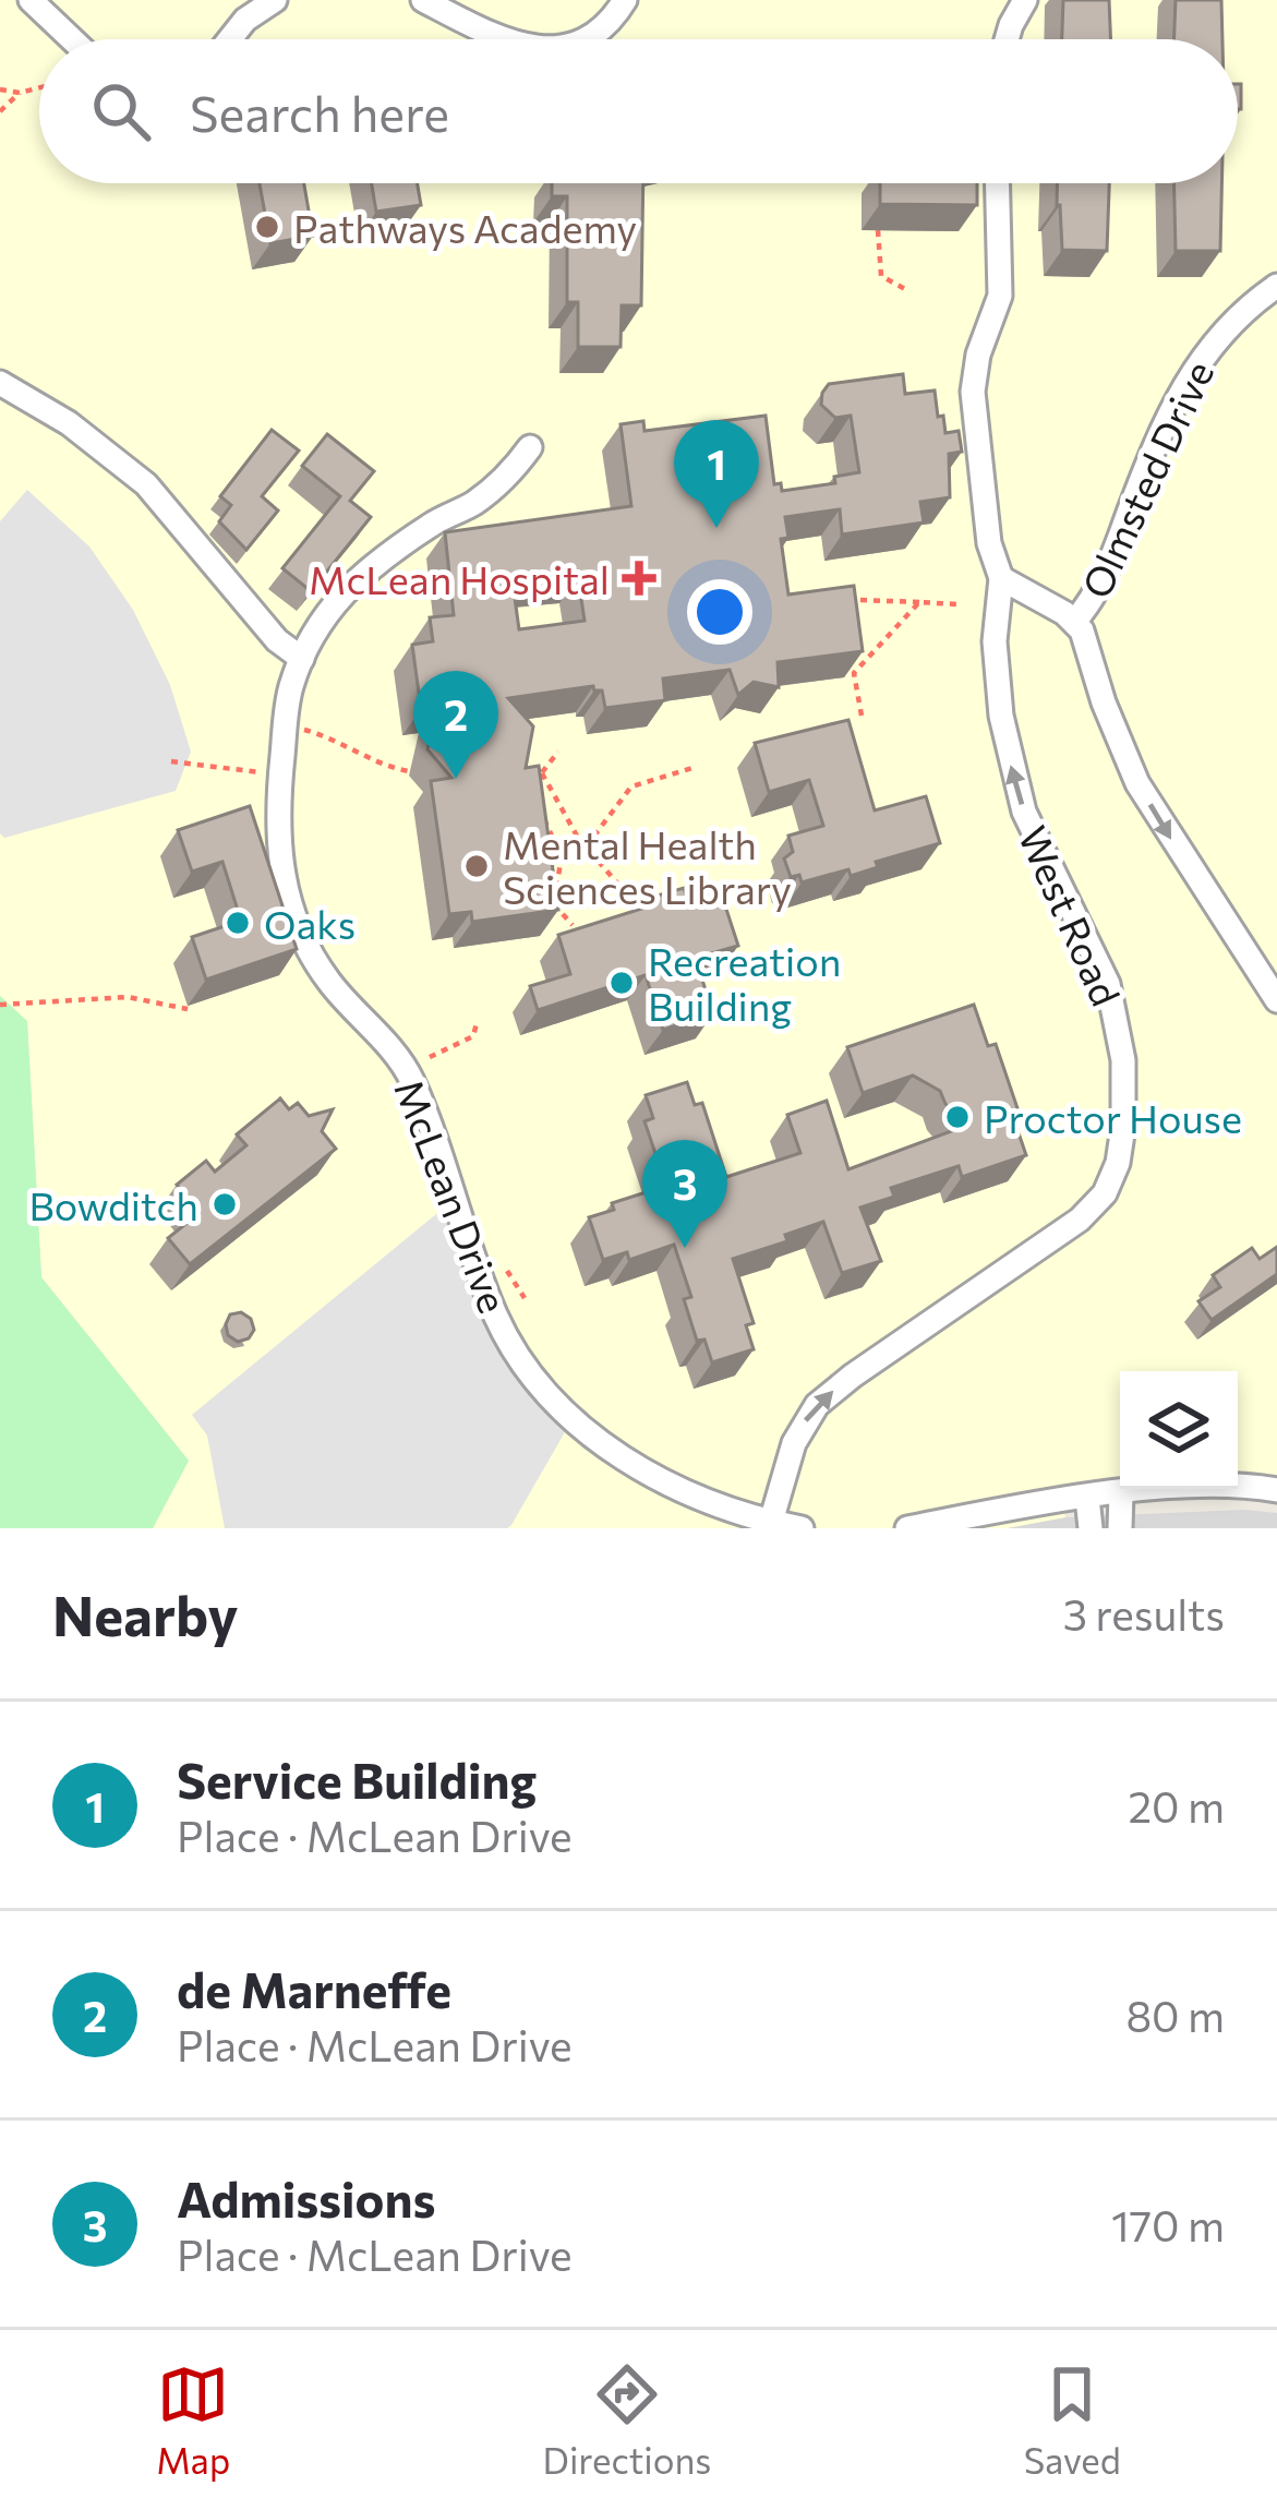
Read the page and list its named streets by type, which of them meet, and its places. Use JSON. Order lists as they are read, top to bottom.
{
  "streets": {
    "street": ["Olmsted Drive", "West Road", "McLean Drive"]
  },
  "crossings": [
    ["West Road", "McLean Drive"]
  ],
  "one_way": ["West Road"],
  "places": {
    "other": [
      "Pathways Academy",
      "Mental Health Sciences Library",
      "Oaks",
      "Recreation Building",
      "Proctor House",
      "Bowditch"
    ],
    "health": ["McLean Hospital"]
  },
  "page": {
    "search": "Search here",
    "pins": ["1", "2", "3"],
    "heading": ["Nearby", "3 results"],
    "list": [
      {
        "mark": "1",
        "name": "Service Building",
        "note": "Place · McLean Drive",
        "value": "20 m"
      },
      {
        "mark": "2",
        "name": "de Marneffe",
        "note": "Place · McLean Drive",
        "value": "80 m"
      },
      {
        "mark": "3",
        "name": "Admissions",
        "note": "Place · McLean Drive",
        "value": "170 m"
      }
    ],
    "nav": ["Map", "Directions", "Saved"]
  }
}
